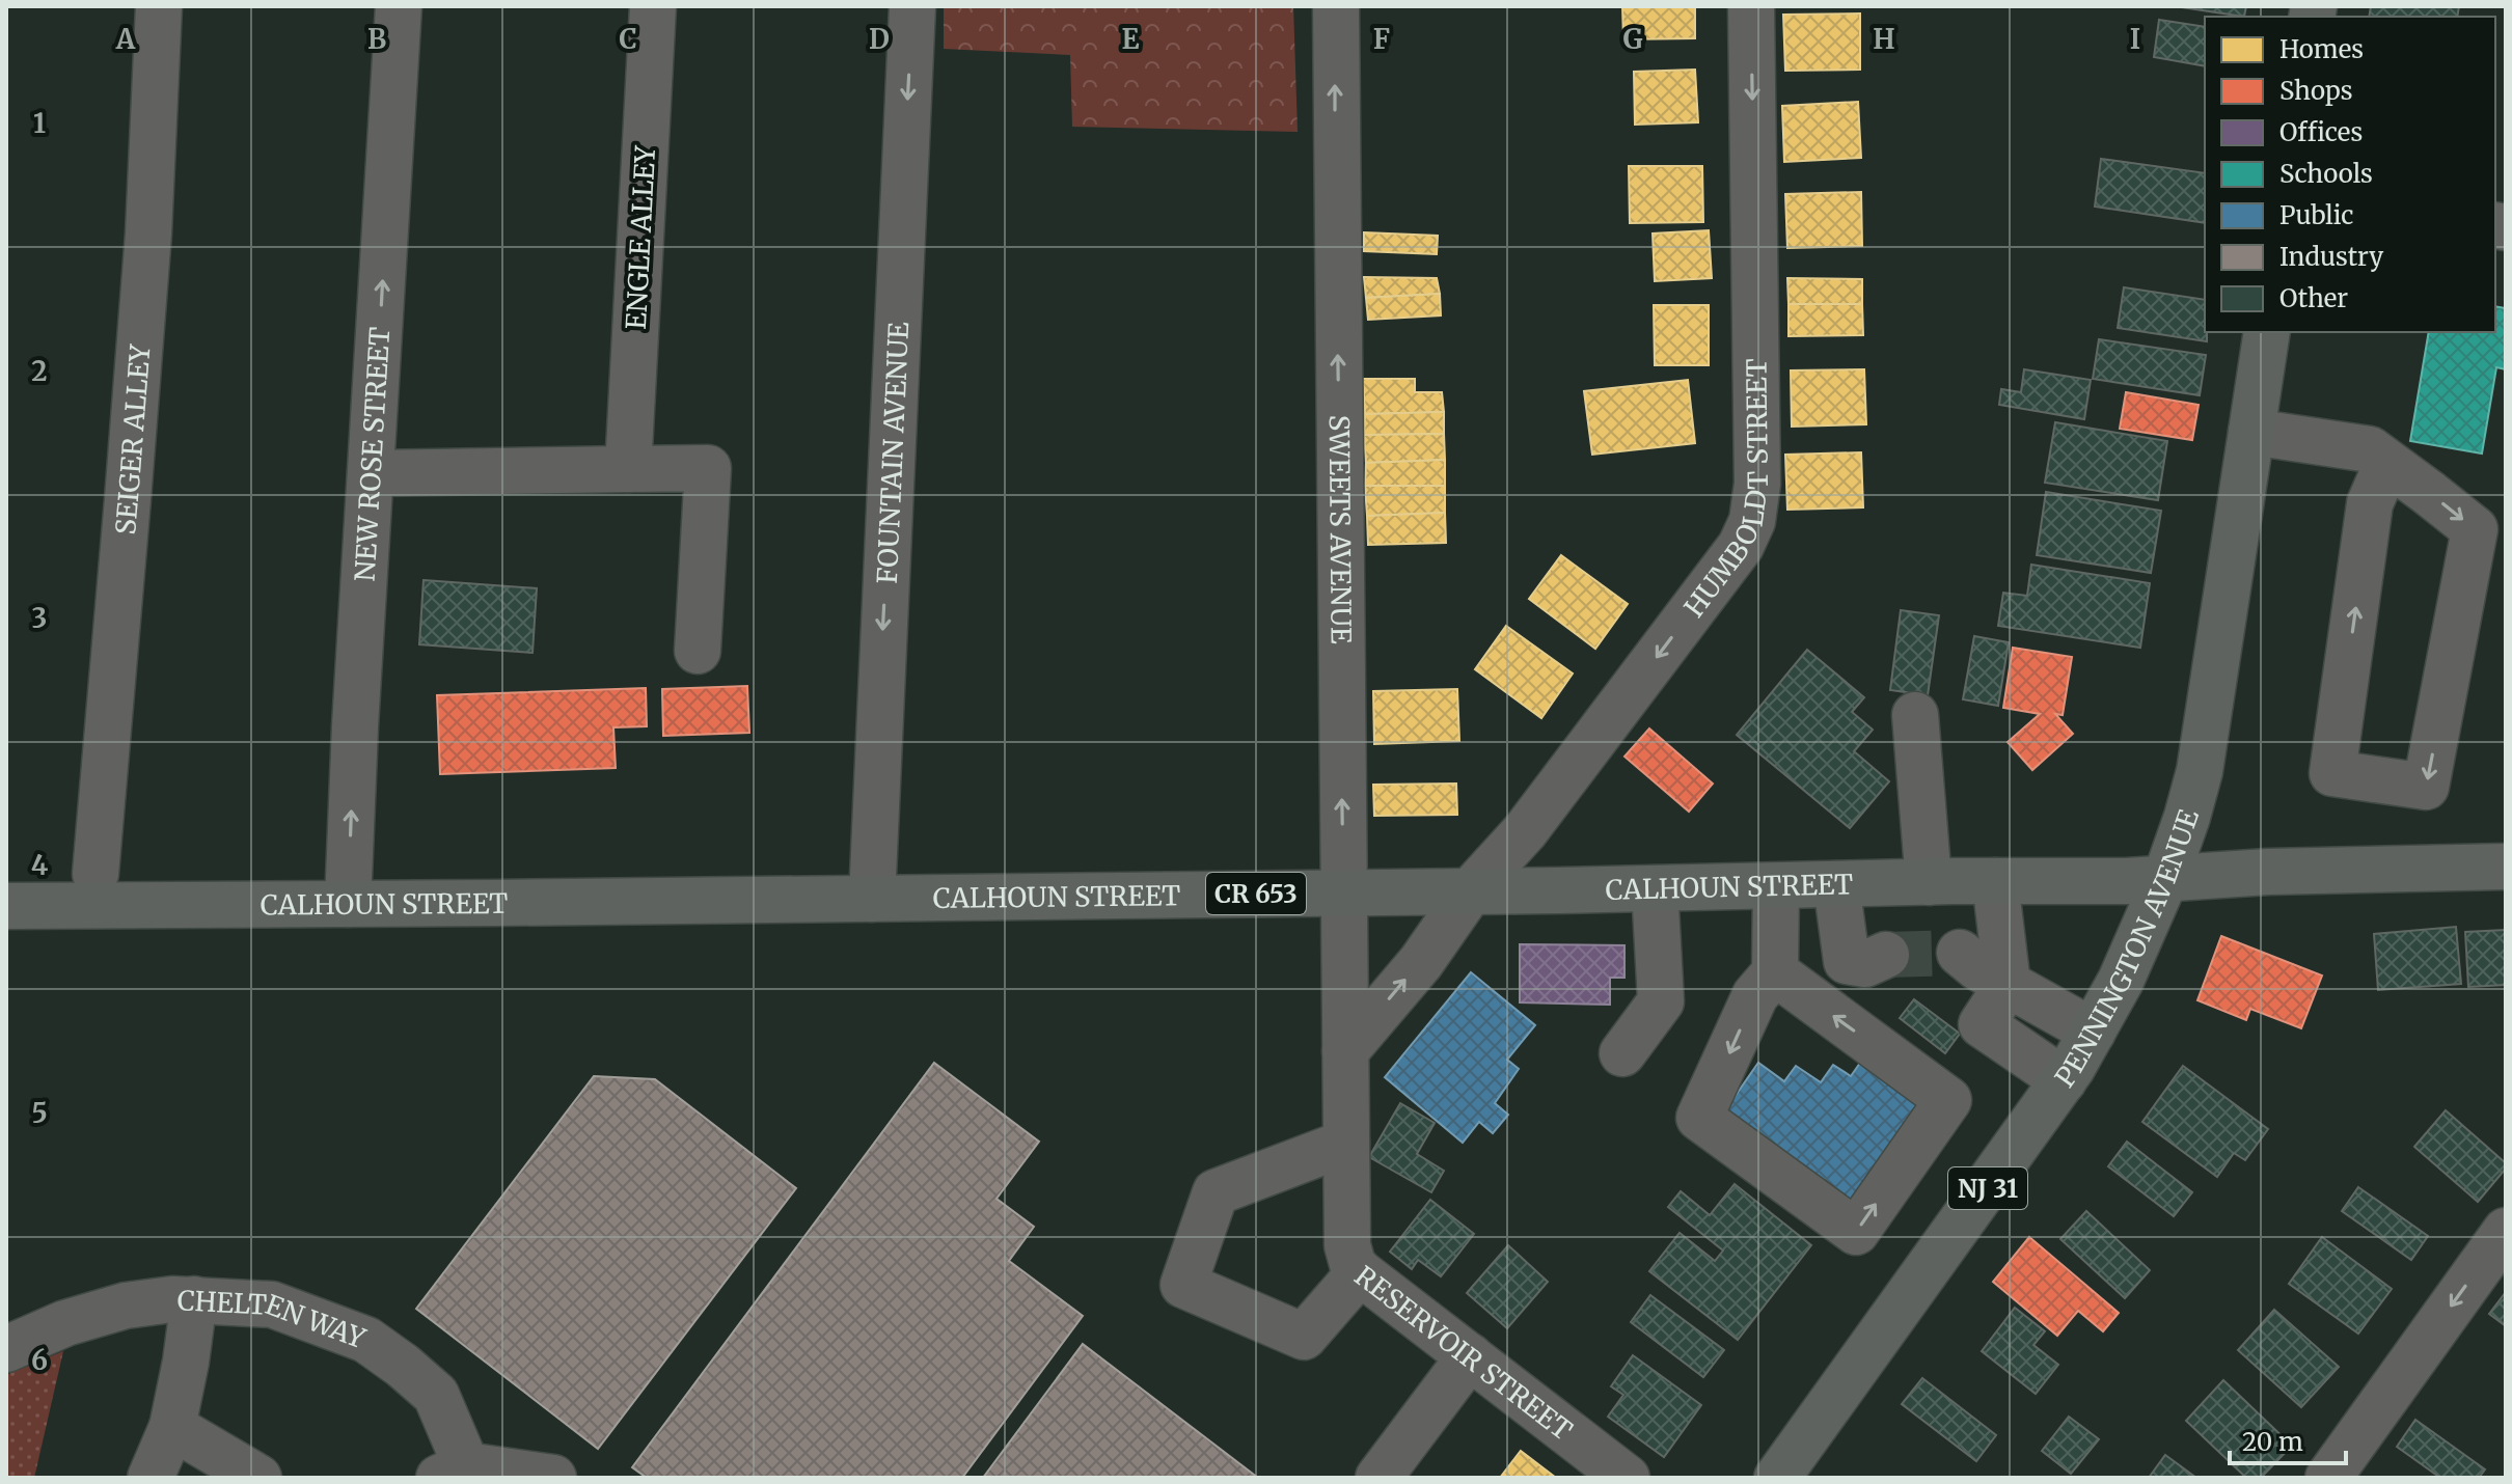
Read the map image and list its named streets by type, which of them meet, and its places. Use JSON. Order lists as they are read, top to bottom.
{
  "streets": {
    "main road": [
      "CALHOUN STREET",
      "CR 653",
      "PENNINGTON AVENUE",
      "NJ 31"
    ],
    "street": [
      "ENGLE ALLEY",
      "SEIGER ALLEY",
      "FOUNTAIN AVENUE",
      "NEW ROSE STREET",
      "HUMBOLDT STREET",
      "SWEETS AVENUE",
      "CHELTEN WAY",
      "RESERVOIR STREET"
    ]
  },
  "crossings": [
    ["FOUNTAIN AVENUE", "CALHOUN STREET"],
    ["NEW ROSE STREET", "CALHOUN STREET"],
    ["HUMBOLDT STREET", "SWEETS AVENUE"],
    ["HUMBOLDT STREET", "CALHOUN STREET"],
    ["HUMBOLDT STREET", "RESERVOIR STREET"],
    ["SWEETS AVENUE", "CALHOUN STREET"],
    ["SWEETS AVENUE", "RESERVOIR STREET"],
    ["CALHOUN STREET", "PENNINGTON AVENUE"]
  ],
  "one_way": ["FOUNTAIN AVENUE", "NEW ROSE STREET", "SWEETS AVENUE"],
  "legend": [
    "Homes",
    "Shops",
    "Offices",
    "Schools",
    "Public",
    "Industry",
    "Other"
  ],
  "scale_bar": "20 m",
  "grid": {
    "columns": [
      "A",
      "B",
      "C",
      "D",
      "E",
      "F",
      "G",
      "H",
      "I"
    ],
    "rows": [
      "1",
      "2",
      "3",
      "4",
      "5",
      "6"
    ]
  }
}
